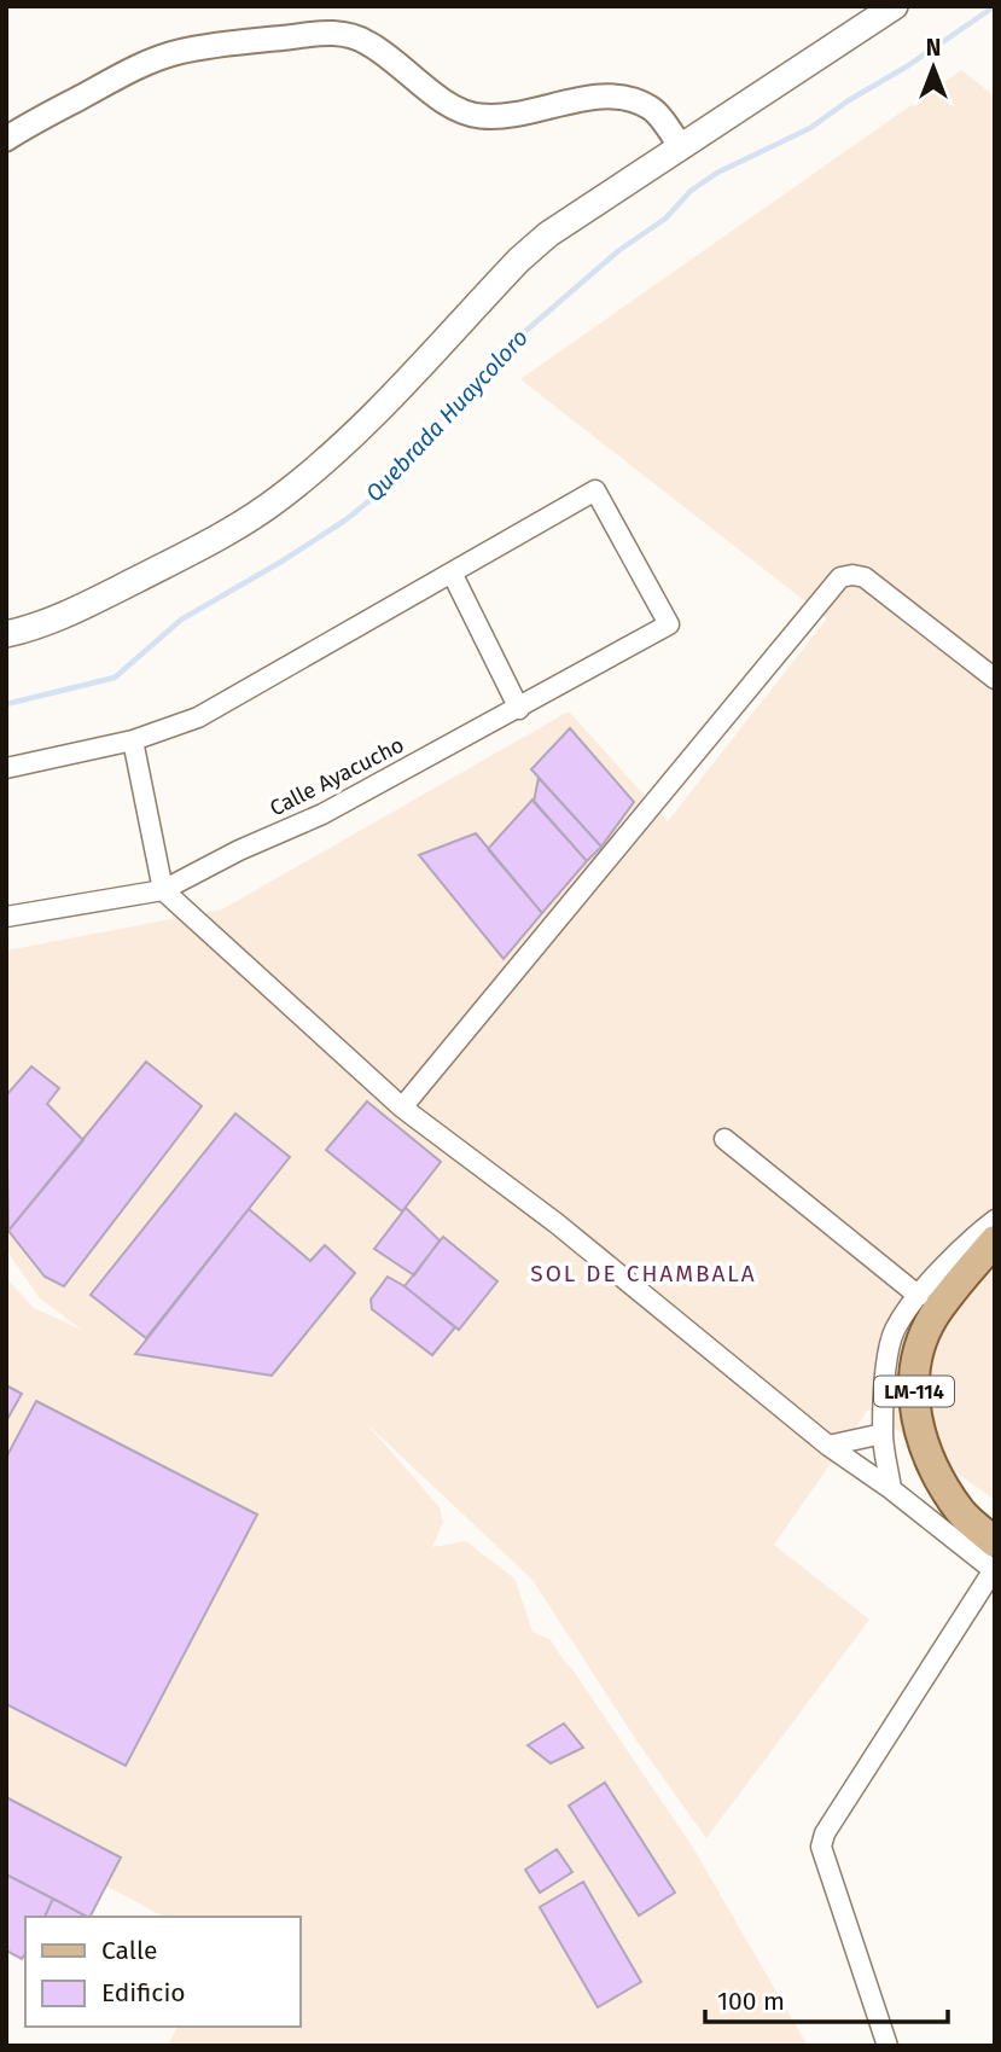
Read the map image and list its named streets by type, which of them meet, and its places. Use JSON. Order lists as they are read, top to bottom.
{
  "streets": {
    "main road": ["LM-114"],
    "street": ["Calle Ayacucho"]
  },
  "districts": ["SOL DE CHAMBALA"],
  "water": ["Quebrada Huaycoloro"],
  "legend": ["Calle", "Edificio"],
  "scale_bar": "100 m",
  "north": "top"
}
